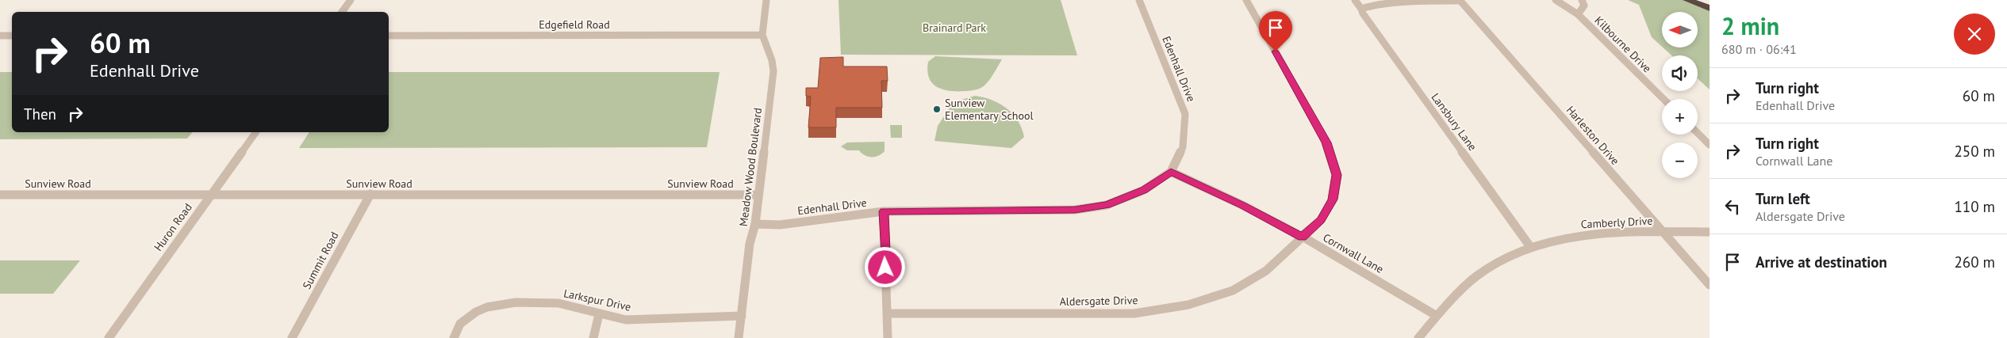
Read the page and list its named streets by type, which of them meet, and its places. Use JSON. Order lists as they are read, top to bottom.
{
  "streets": {
    "street": [
      "Edgefield Road",
      "Kilbourne Drive",
      "Edenhall Drive",
      "Lansbury Lane",
      "Harleston Drive",
      "Meadow Wood Boulevard",
      "Sunview Road",
      "Camberly Drive",
      "Huron Road",
      "Cornwall Lane",
      "Summit Road",
      "Larkspur Drive",
      "Aldersgate Drive"
    ]
  },
  "crossings": [
    ["Edgefield Road", "Meadow Wood Boulevard"],
    ["Edenhall Drive", "Meadow Wood Boulevard"],
    ["Edenhall Drive", "Cornwall Lane"],
    ["Lansbury Lane", "Harleston Drive"],
    ["Lansbury Lane", "Camberly Drive"],
    ["Harleston Drive", "Camberly Drive"],
    ["Meadow Wood Boulevard", "Sunview Road"],
    ["Meadow Wood Boulevard", "Larkspur Drive"],
    ["Sunview Road", "Huron Road"],
    ["Sunview Road", "Summit Road"],
    ["Camberly Drive", "Cornwall Lane"],
    ["Cornwall Lane", "Aldersgate Drive"]
  ],
  "parks": ["Brainard Park"],
  "places": ["Sunview Elementary School"],
  "north": "left",
  "page": {
    "heading": ["2 min", "680 m · 06:41"],
    "map_buttons": ["+", "−"],
    "turn": ["60 m", "Edenhall Drive"],
    "list": [
      {
        "name": "Turn right",
        "note": "Edenhall Drive",
        "value": "60 m"
      },
      {
        "name": "Turn right",
        "note": "Cornwall Lane",
        "value": "250 m"
      },
      {
        "name": "Turn left",
        "note": "Aldersgate Drive",
        "value": "110 m"
      },
      {
        "name": "Arrive at destination",
        "value": "260 m"
      }
    ],
    "then": "Then"
  }
}
